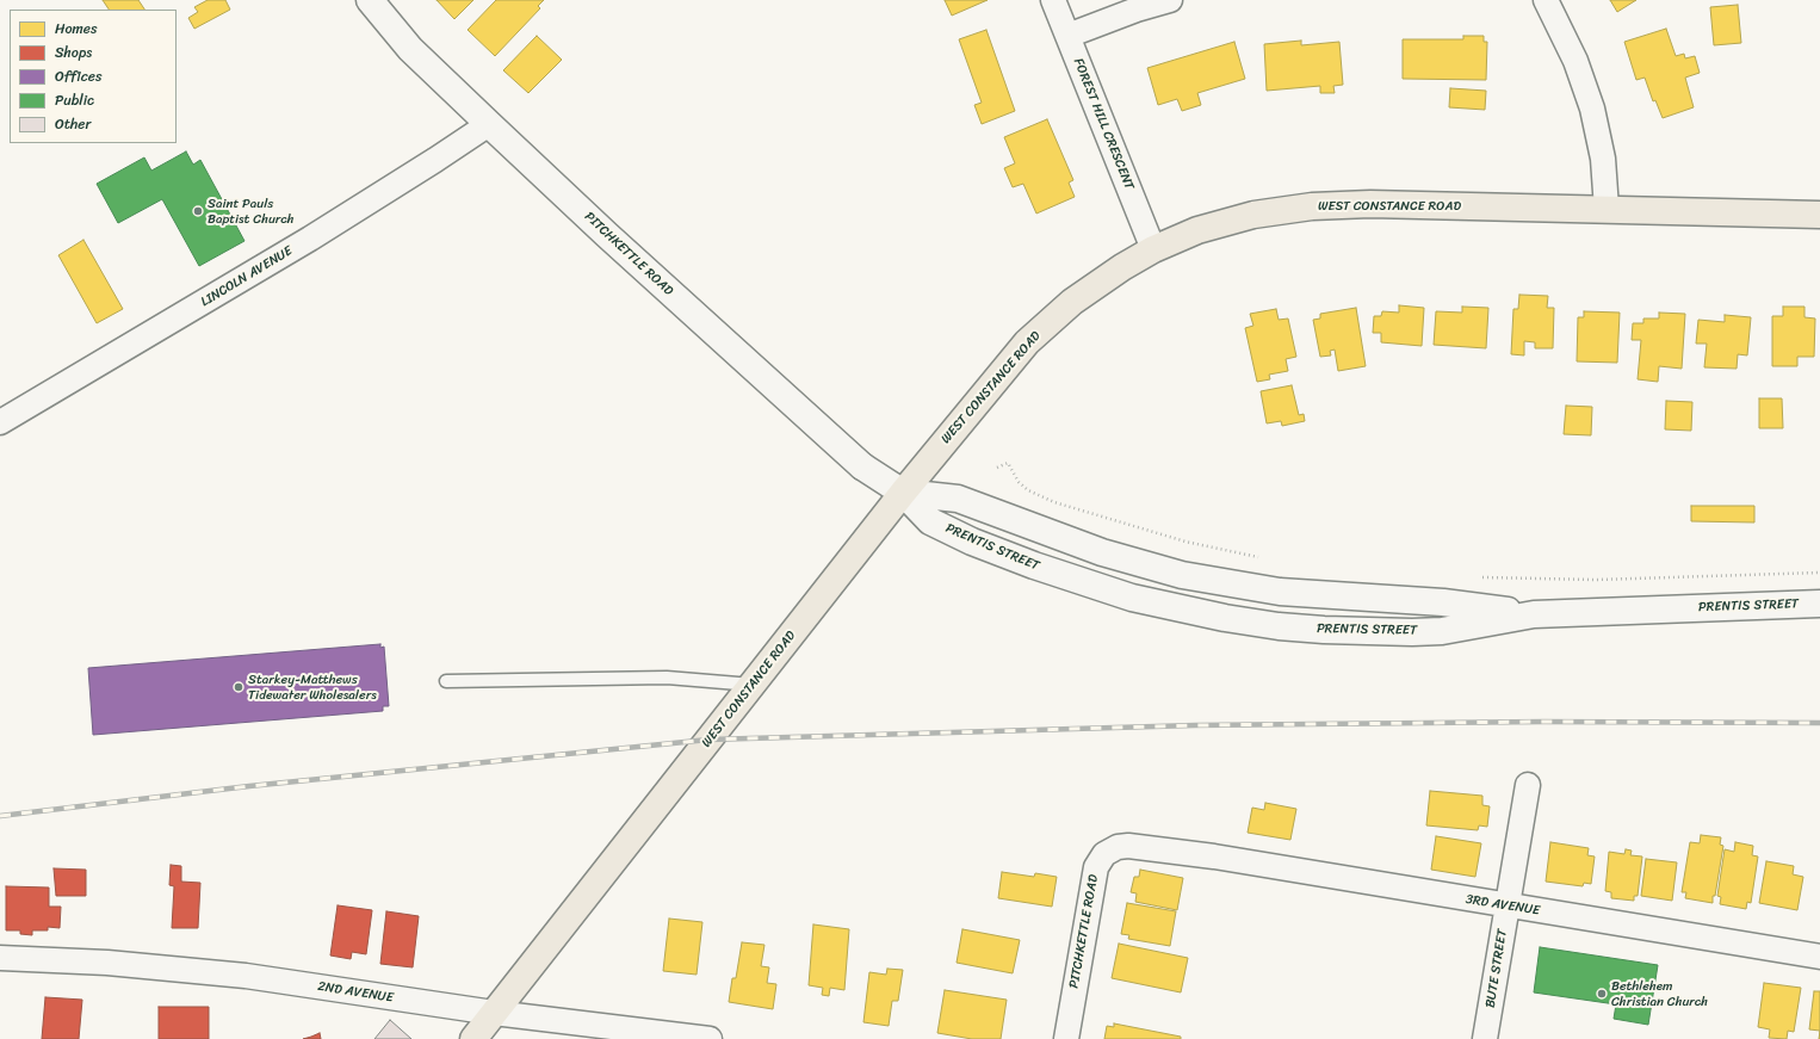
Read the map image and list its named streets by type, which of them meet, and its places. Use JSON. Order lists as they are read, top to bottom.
{
  "streets": {
    "main road": ["WEST CONSTANCE ROAD"],
    "street": [
      "FOREST HILL CRESCENT",
      "PITCHKETTLE ROAD",
      "LINCOLN AVENUE",
      "PRENTIS STREET",
      "3RD AVENUE",
      "BUTE STREET",
      "2ND AVENUE"
    ]
  },
  "crossings": [
    ["FOREST HILL CRESCENT", "WEST CONSTANCE ROAD"],
    ["WEST CONSTANCE ROAD", "PITCHKETTLE ROAD"],
    ["WEST CONSTANCE ROAD", "PRENTIS STREET"],
    ["WEST CONSTANCE ROAD", "2ND AVENUE"],
    ["PITCHKETTLE ROAD", "LINCOLN AVENUE"],
    ["PITCHKETTLE ROAD", "PRENTIS STREET"],
    ["PITCHKETTLE ROAD", "3RD AVENUE"],
    ["3RD AVENUE", "BUTE STREET"]
  ],
  "places": ["Saint Pauls Baptist Church", "Starkey-Matthews Tidewater Wholesalers", "Bethlehem Christian Church"],
  "legend": [
    "Homes",
    "Shops",
    "Offices",
    "Public",
    "Other"
  ]
}
